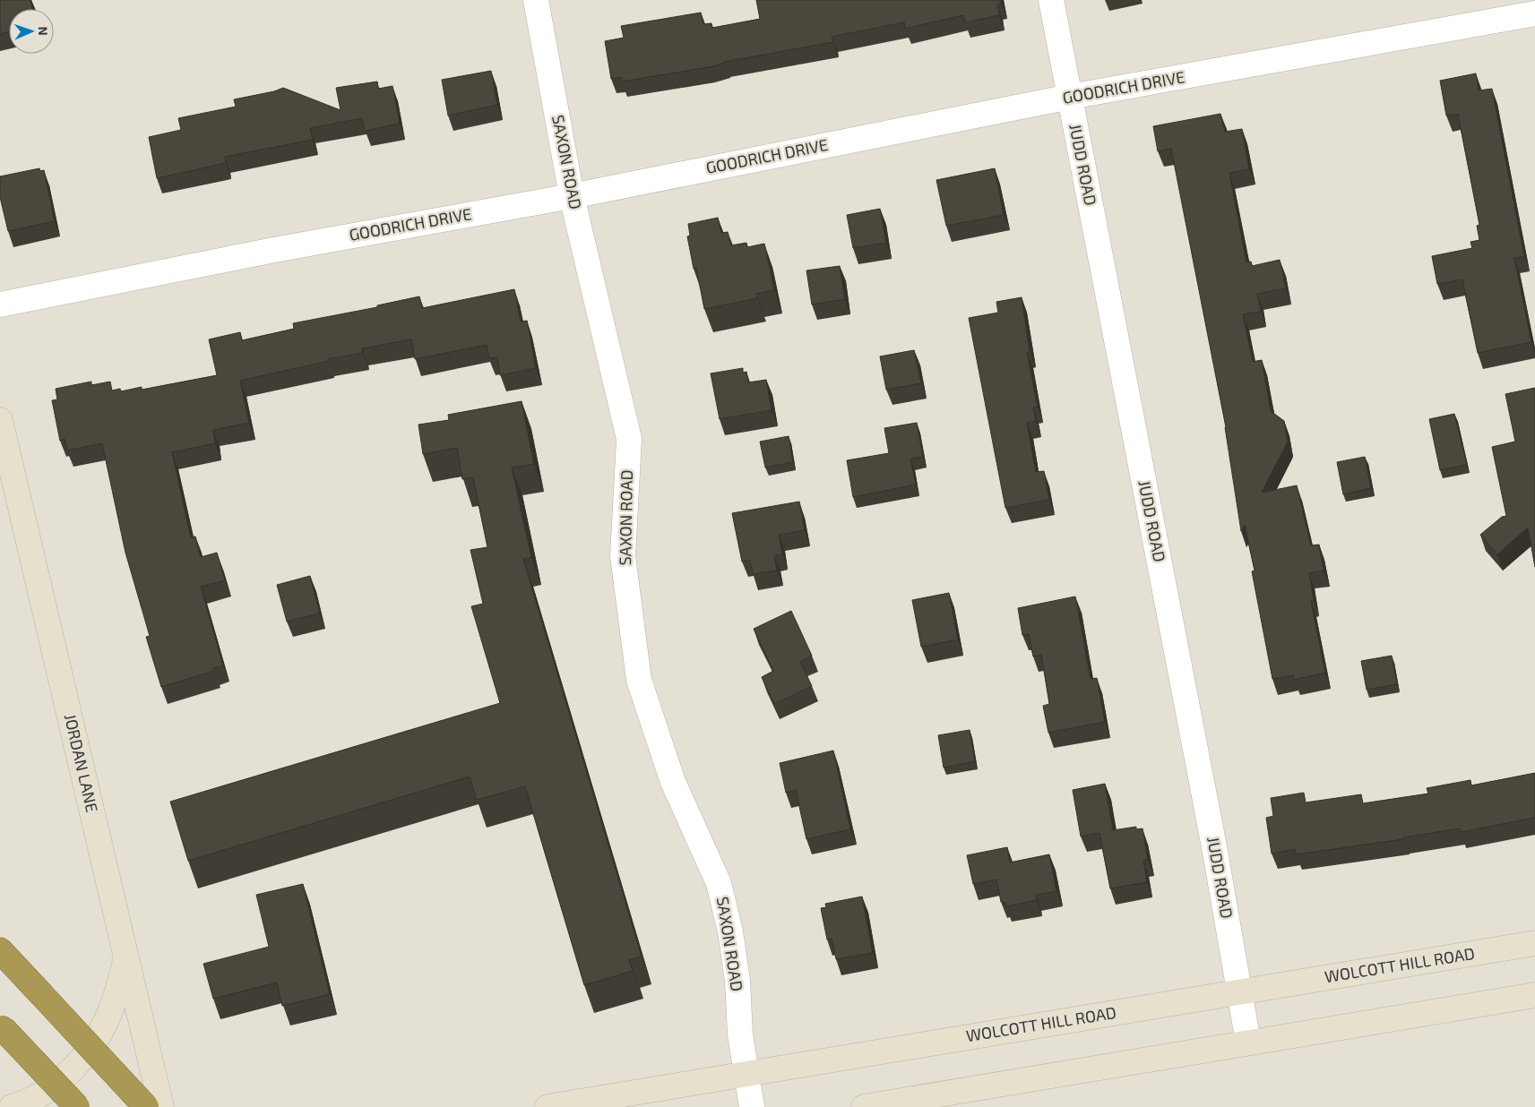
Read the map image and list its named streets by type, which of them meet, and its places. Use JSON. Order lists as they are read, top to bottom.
{
  "streets": {
    "main road": ["JORDAN LANE", "WOLCOTT HILL ROAD"],
    "street": ["GOODRICH DRIVE", "SAXON ROAD", "JUDD ROAD"]
  },
  "crossings": [
    ["GOODRICH DRIVE", "SAXON ROAD"],
    ["GOODRICH DRIVE", "JUDD ROAD"],
    ["SAXON ROAD", "WOLCOTT HILL ROAD"],
    ["JUDD ROAD", "WOLCOTT HILL ROAD"]
  ],
  "north": "right"
}
